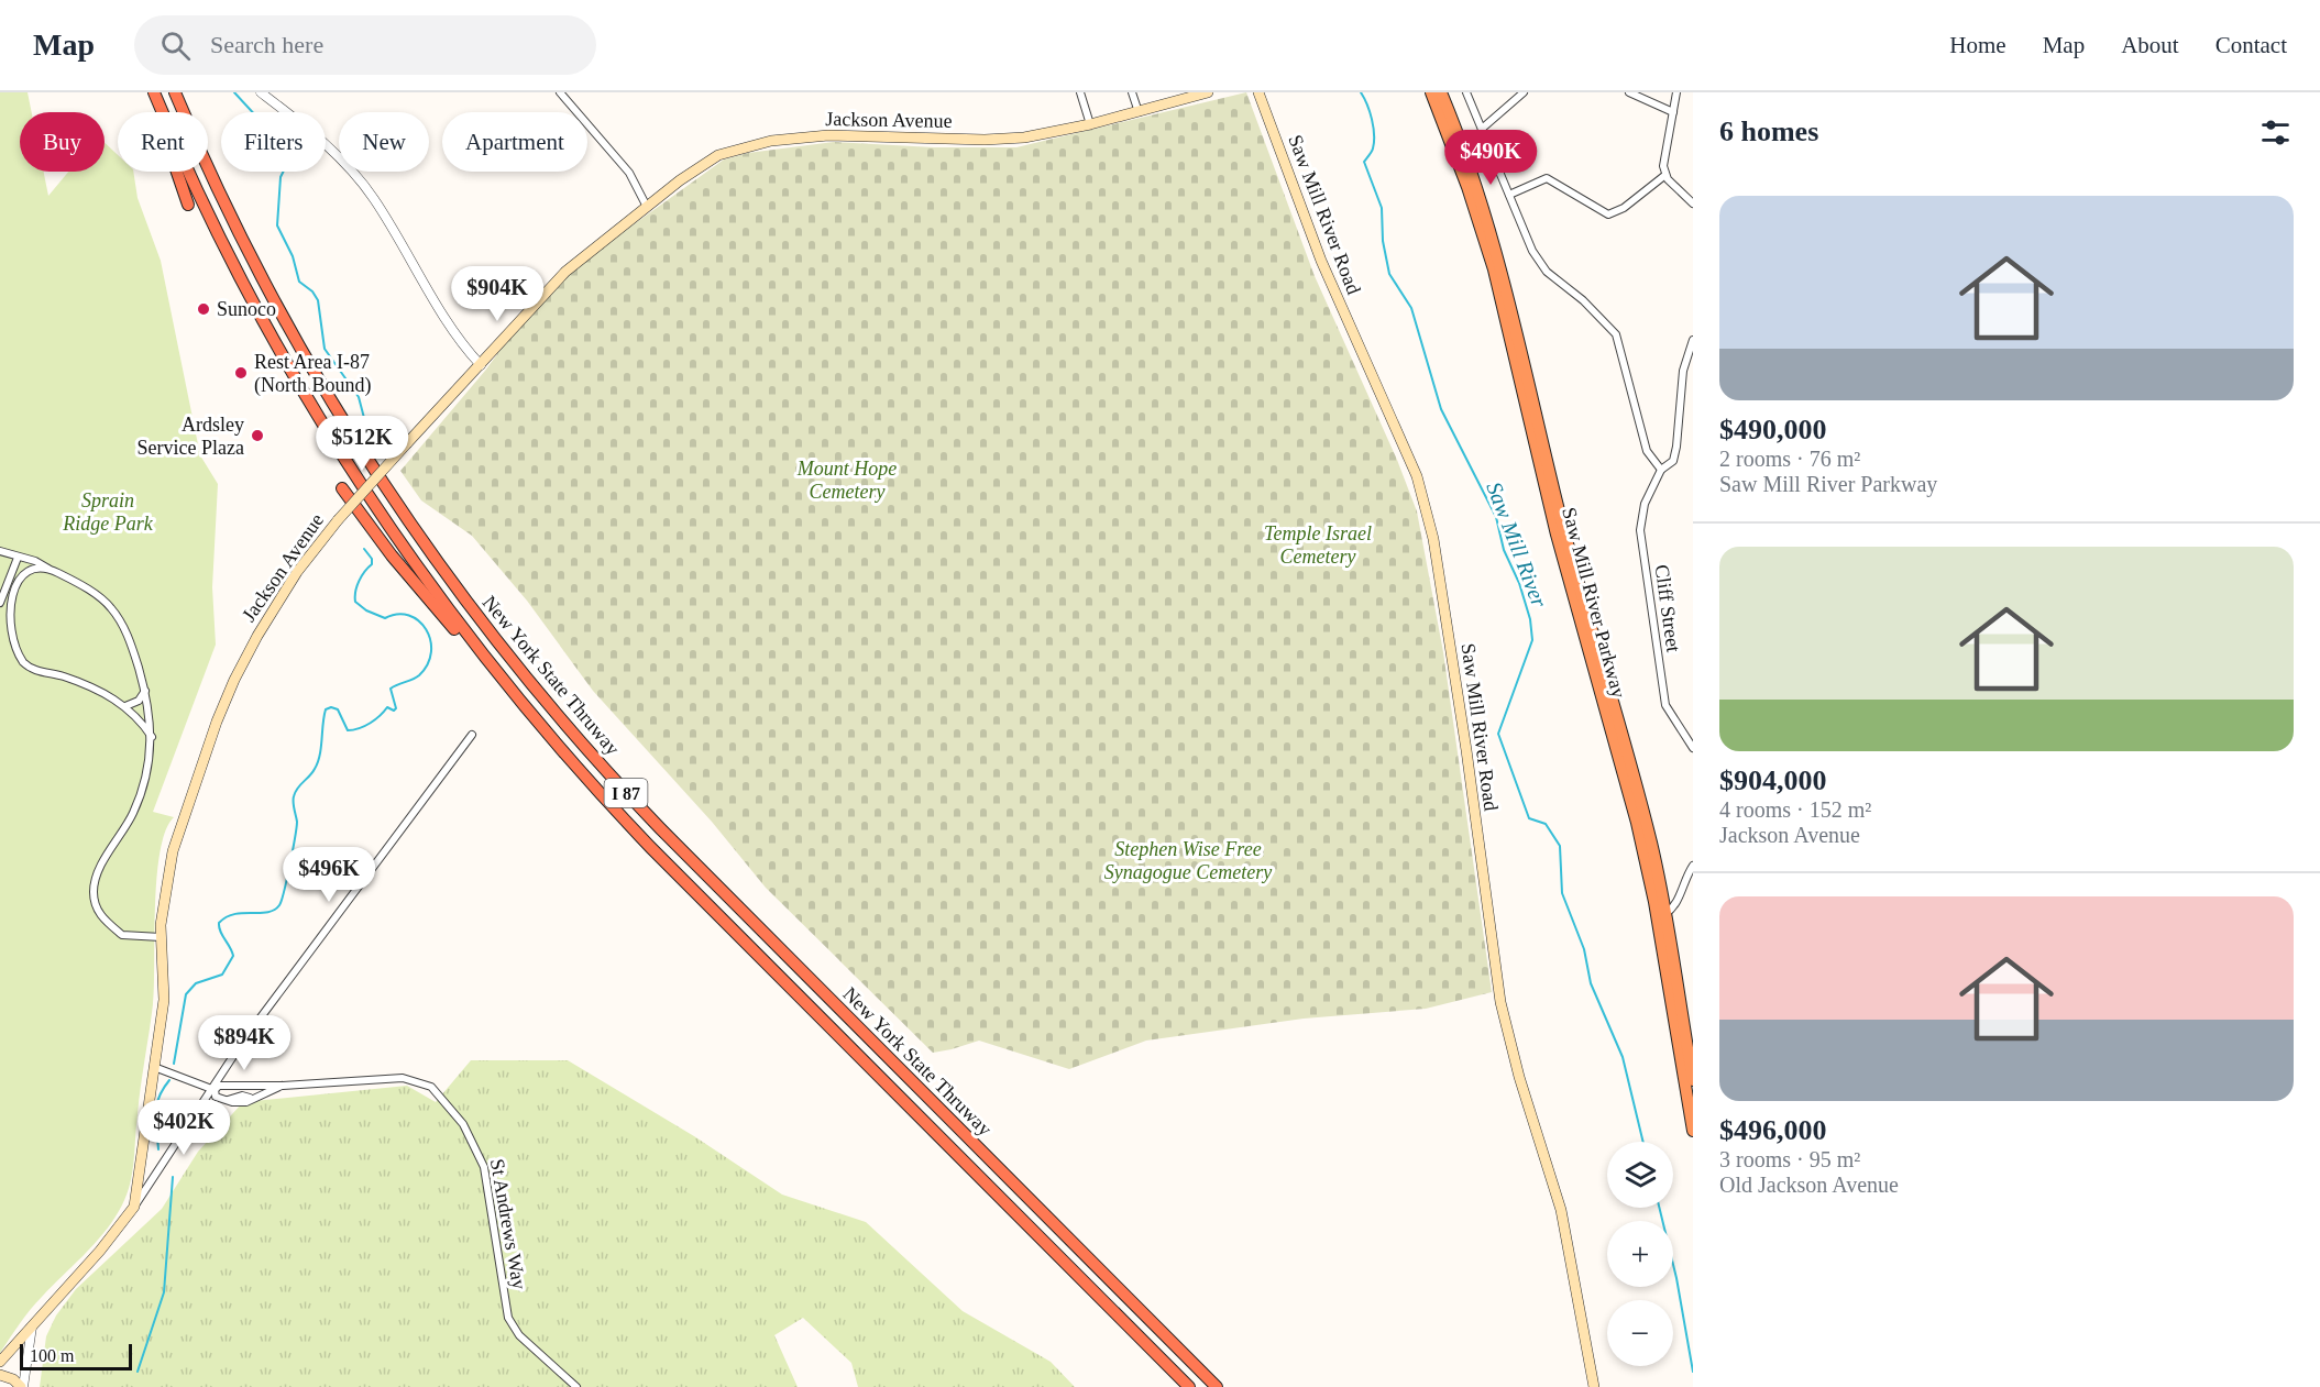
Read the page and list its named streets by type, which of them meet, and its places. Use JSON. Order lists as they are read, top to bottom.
{
  "streets": {
    "highway": ["Saw Mill River Parkway", "New York State Thruway", "I 87"],
    "main road": ["Jackson Avenue", "Saw Mill River Road"],
    "street": ["Cliff Street", "St Andrews Way"]
  },
  "water": ["Saw Mill River"],
  "parks": [
    "Mount Hope Cemetery",
    "Sprain Ridge Park",
    "Temple Israel Cemetery",
    "Stephen Wise Free Synagogue Cemetery"
  ],
  "places": ["Sunoco", "Rest Area I-87 (North Bound)", "Ardsley Service Plaza"],
  "scale_bar": "100 m",
  "page": {
    "header": "Map",
    "search": "Search here",
    "nav": [
      "Home",
      "Map",
      "About",
      "Contact"
    ],
    "heading": "6 homes",
    "chip": [
      "Buy",
      "Rent",
      "Filters",
      "New",
      "Apartment"
    ],
    "price": [
      "$490K",
      "$904K",
      "$512K",
      "$496K",
      "$894K",
      "$402K"
    ],
    "list": [
      {
        "name": "$490,000",
        "note": "2 rooms · 76 m² · Saw Mill River Parkway"
      },
      {
        "name": "$904,000",
        "note": "4 rooms · 152 m² · Jackson Avenue"
      },
      {
        "name": "$496,000",
        "note": "3 rooms · 95 m² · Old Jackson Avenue"
      }
    ],
    "map_buttons": ["+", "−"],
    "scale": "100 m"
  }
}
